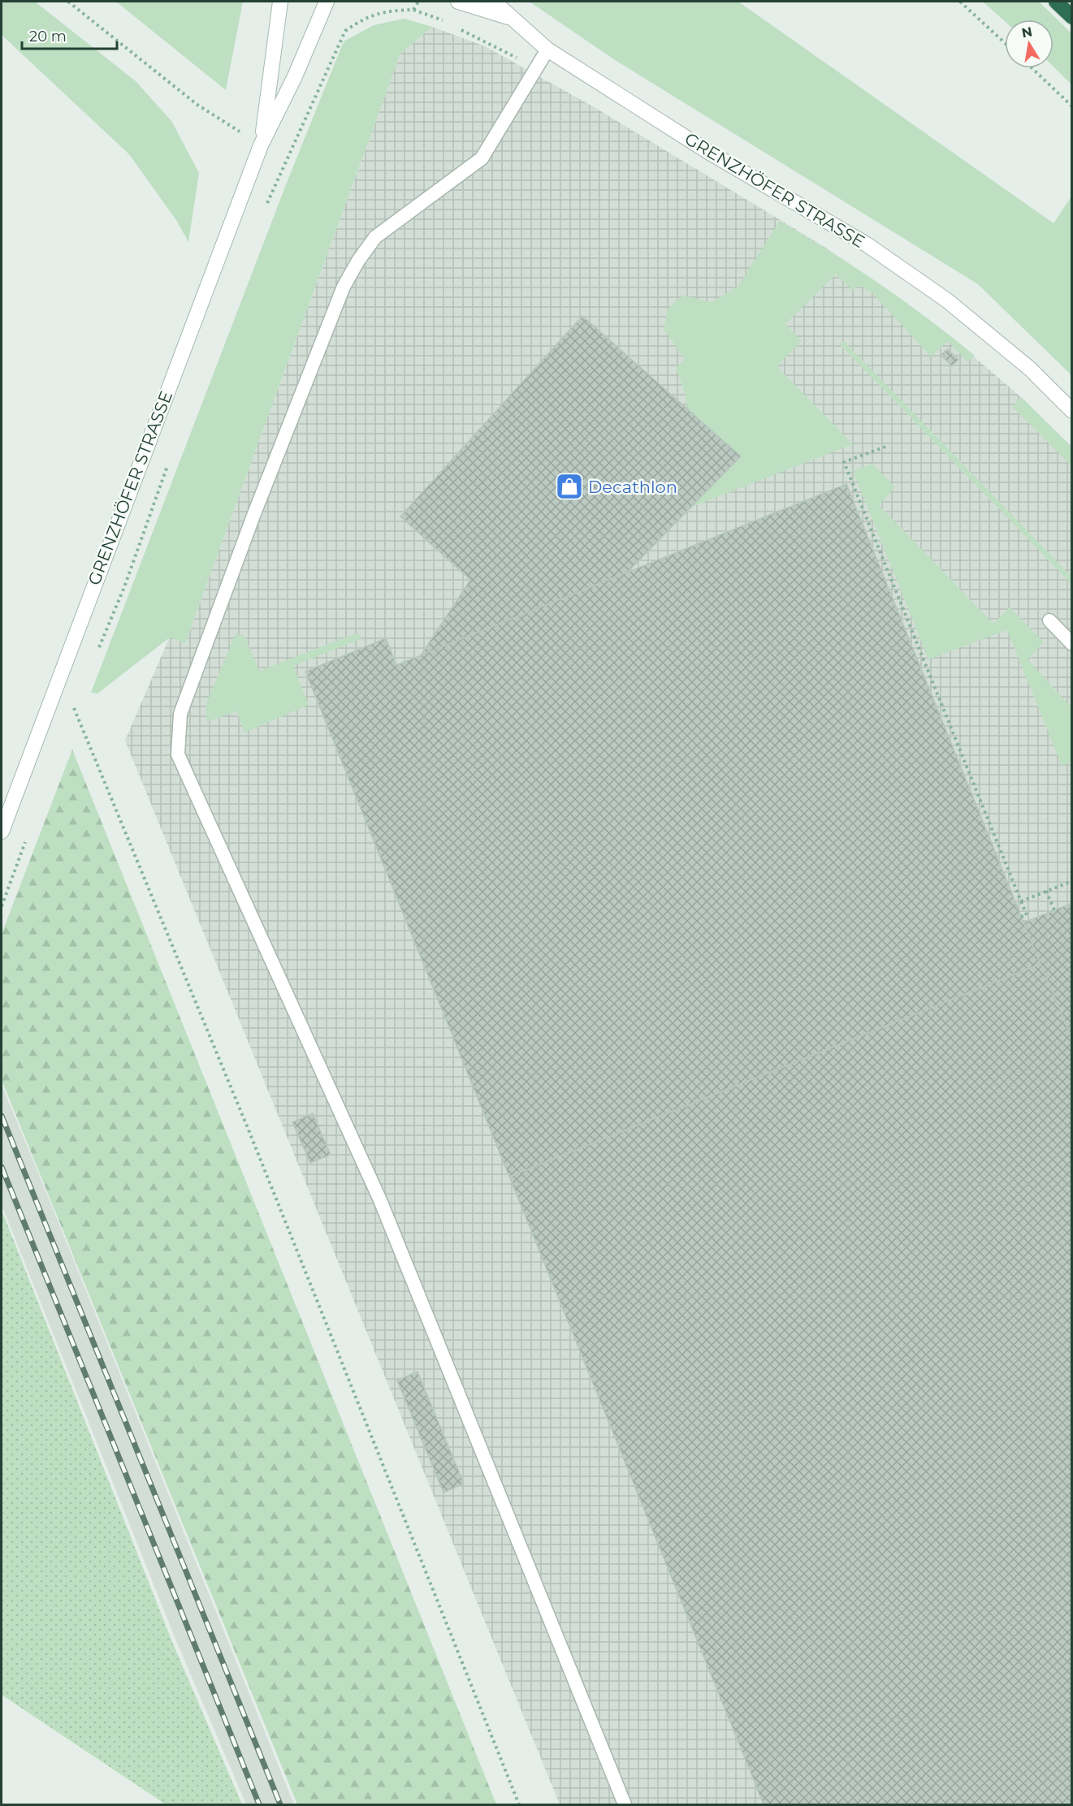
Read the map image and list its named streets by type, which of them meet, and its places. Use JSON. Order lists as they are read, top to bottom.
{
  "streets": {
    "street": ["GRENZHÖFER STRASSE"]
  },
  "places": {
    "shop": ["Decathlon"]
  },
  "scale_bar": "20 m",
  "north": "top"
}
